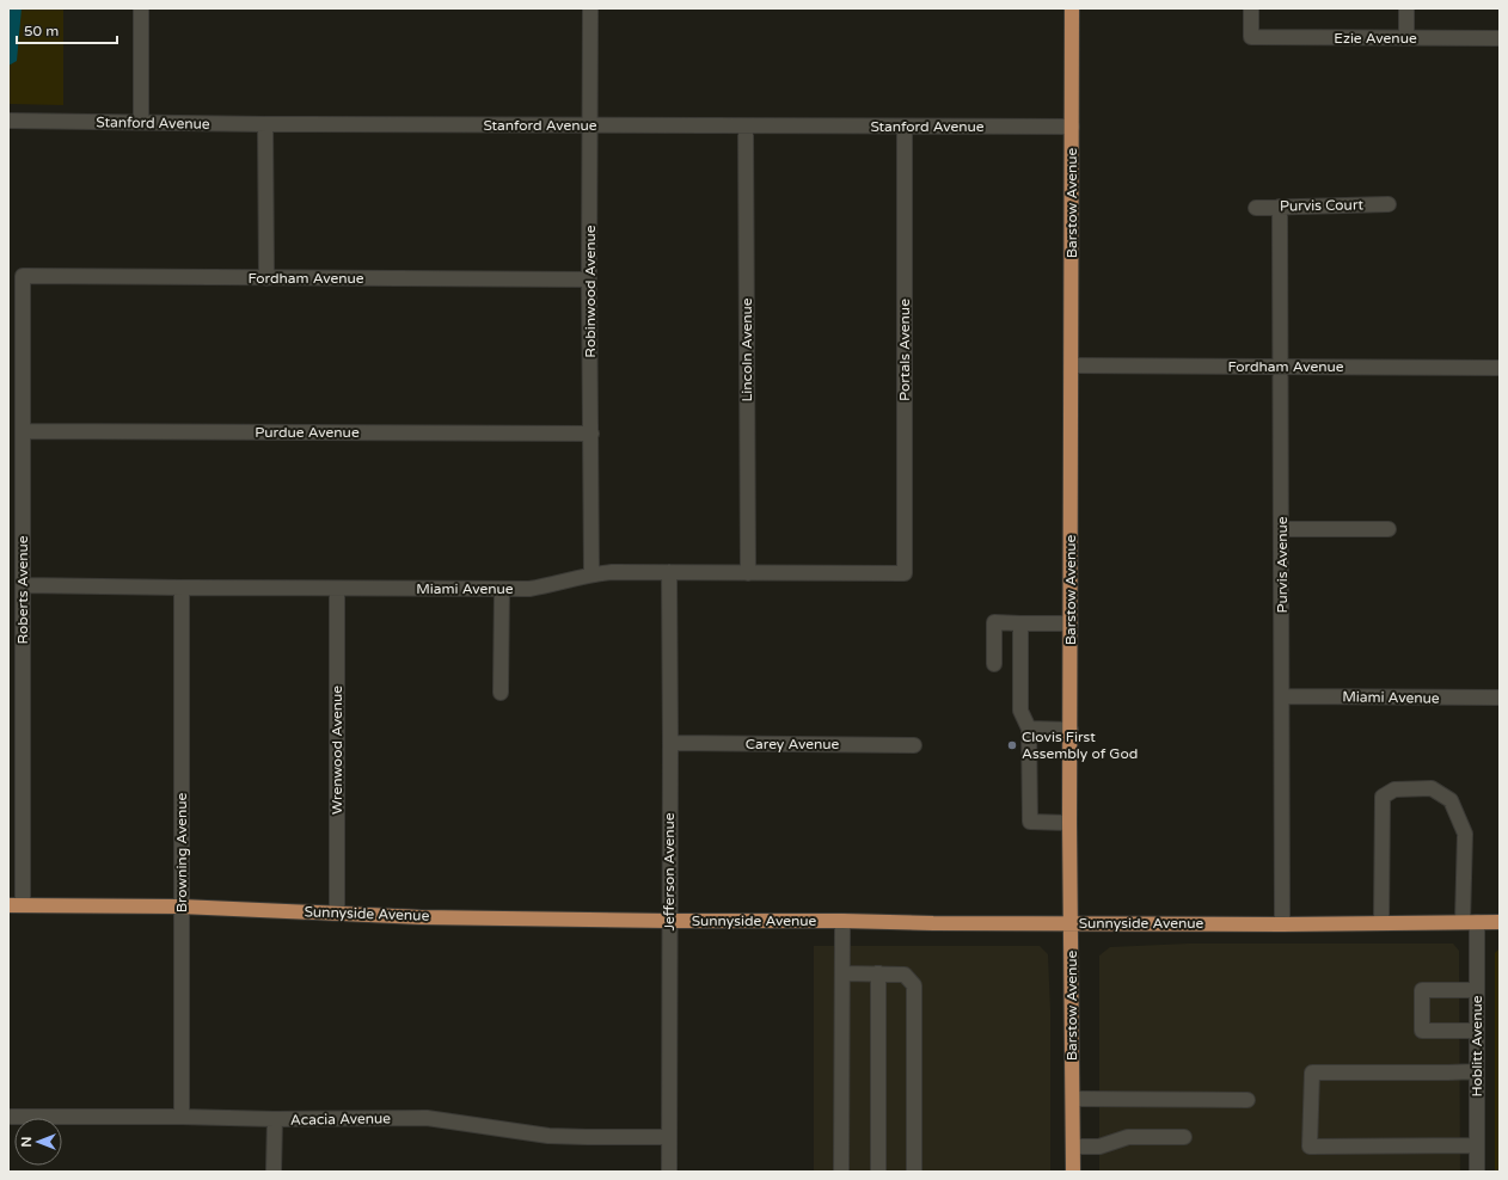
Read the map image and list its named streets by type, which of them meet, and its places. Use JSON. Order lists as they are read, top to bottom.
{
  "streets": {
    "main road": ["Barstow Avenue", "Sunnyside Avenue"],
    "street": [
      "Ezie Avenue",
      "Stanford Avenue",
      "Purvis Court",
      "Fordham Avenue",
      "Robinwood Avenue",
      "Lincoln Avenue",
      "Portals Avenue",
      "Purdue Avenue",
      "Purvis Avenue",
      "Miami Avenue",
      "Roberts Avenue",
      "Carey Avenue",
      "Wrenwood Avenue",
      "Browning Avenue",
      "Jefferson Avenue",
      "Hoblitt Avenue",
      "Acacia Avenue"
    ]
  },
  "crossings": [
    ["Stanford Avenue", "Barstow Avenue"],
    ["Stanford Avenue", "Robinwood Avenue"],
    ["Stanford Avenue", "Lincoln Avenue"],
    ["Stanford Avenue", "Portals Avenue"],
    ["Barstow Avenue", "Fordham Avenue"],
    ["Barstow Avenue", "Sunnyside Avenue"],
    ["Purvis Court", "Purvis Avenue"],
    ["Fordham Avenue", "Robinwood Avenue"],
    ["Fordham Avenue", "Purvis Avenue"],
    ["Fordham Avenue", "Roberts Avenue"],
    ["Robinwood Avenue", "Purdue Avenue"],
    ["Robinwood Avenue", "Miami Avenue"],
    ["Lincoln Avenue", "Miami Avenue"],
    ["Portals Avenue", "Miami Avenue"],
    ["Purdue Avenue", "Roberts Avenue"],
    ["Purvis Avenue", "Miami Avenue"],
    ["Purvis Avenue", "Sunnyside Avenue"],
    ["Miami Avenue", "Roberts Avenue"],
    ["Miami Avenue", "Wrenwood Avenue"],
    ["Miami Avenue", "Browning Avenue"],
    ["Miami Avenue", "Jefferson Avenue"],
    ["Roberts Avenue", "Sunnyside Avenue"],
    ["Carey Avenue", "Jefferson Avenue"],
    ["Wrenwood Avenue", "Sunnyside Avenue"],
    ["Browning Avenue", "Sunnyside Avenue"],
    ["Browning Avenue", "Acacia Avenue"],
    ["Jefferson Avenue", "Sunnyside Avenue"],
    ["Jefferson Avenue", "Acacia Avenue"],
    ["Sunnyside Avenue", "Hoblitt Avenue"]
  ],
  "places": ["Clovis First Assembly of God"],
  "scale_bar": "50 m",
  "north": "left"
}
